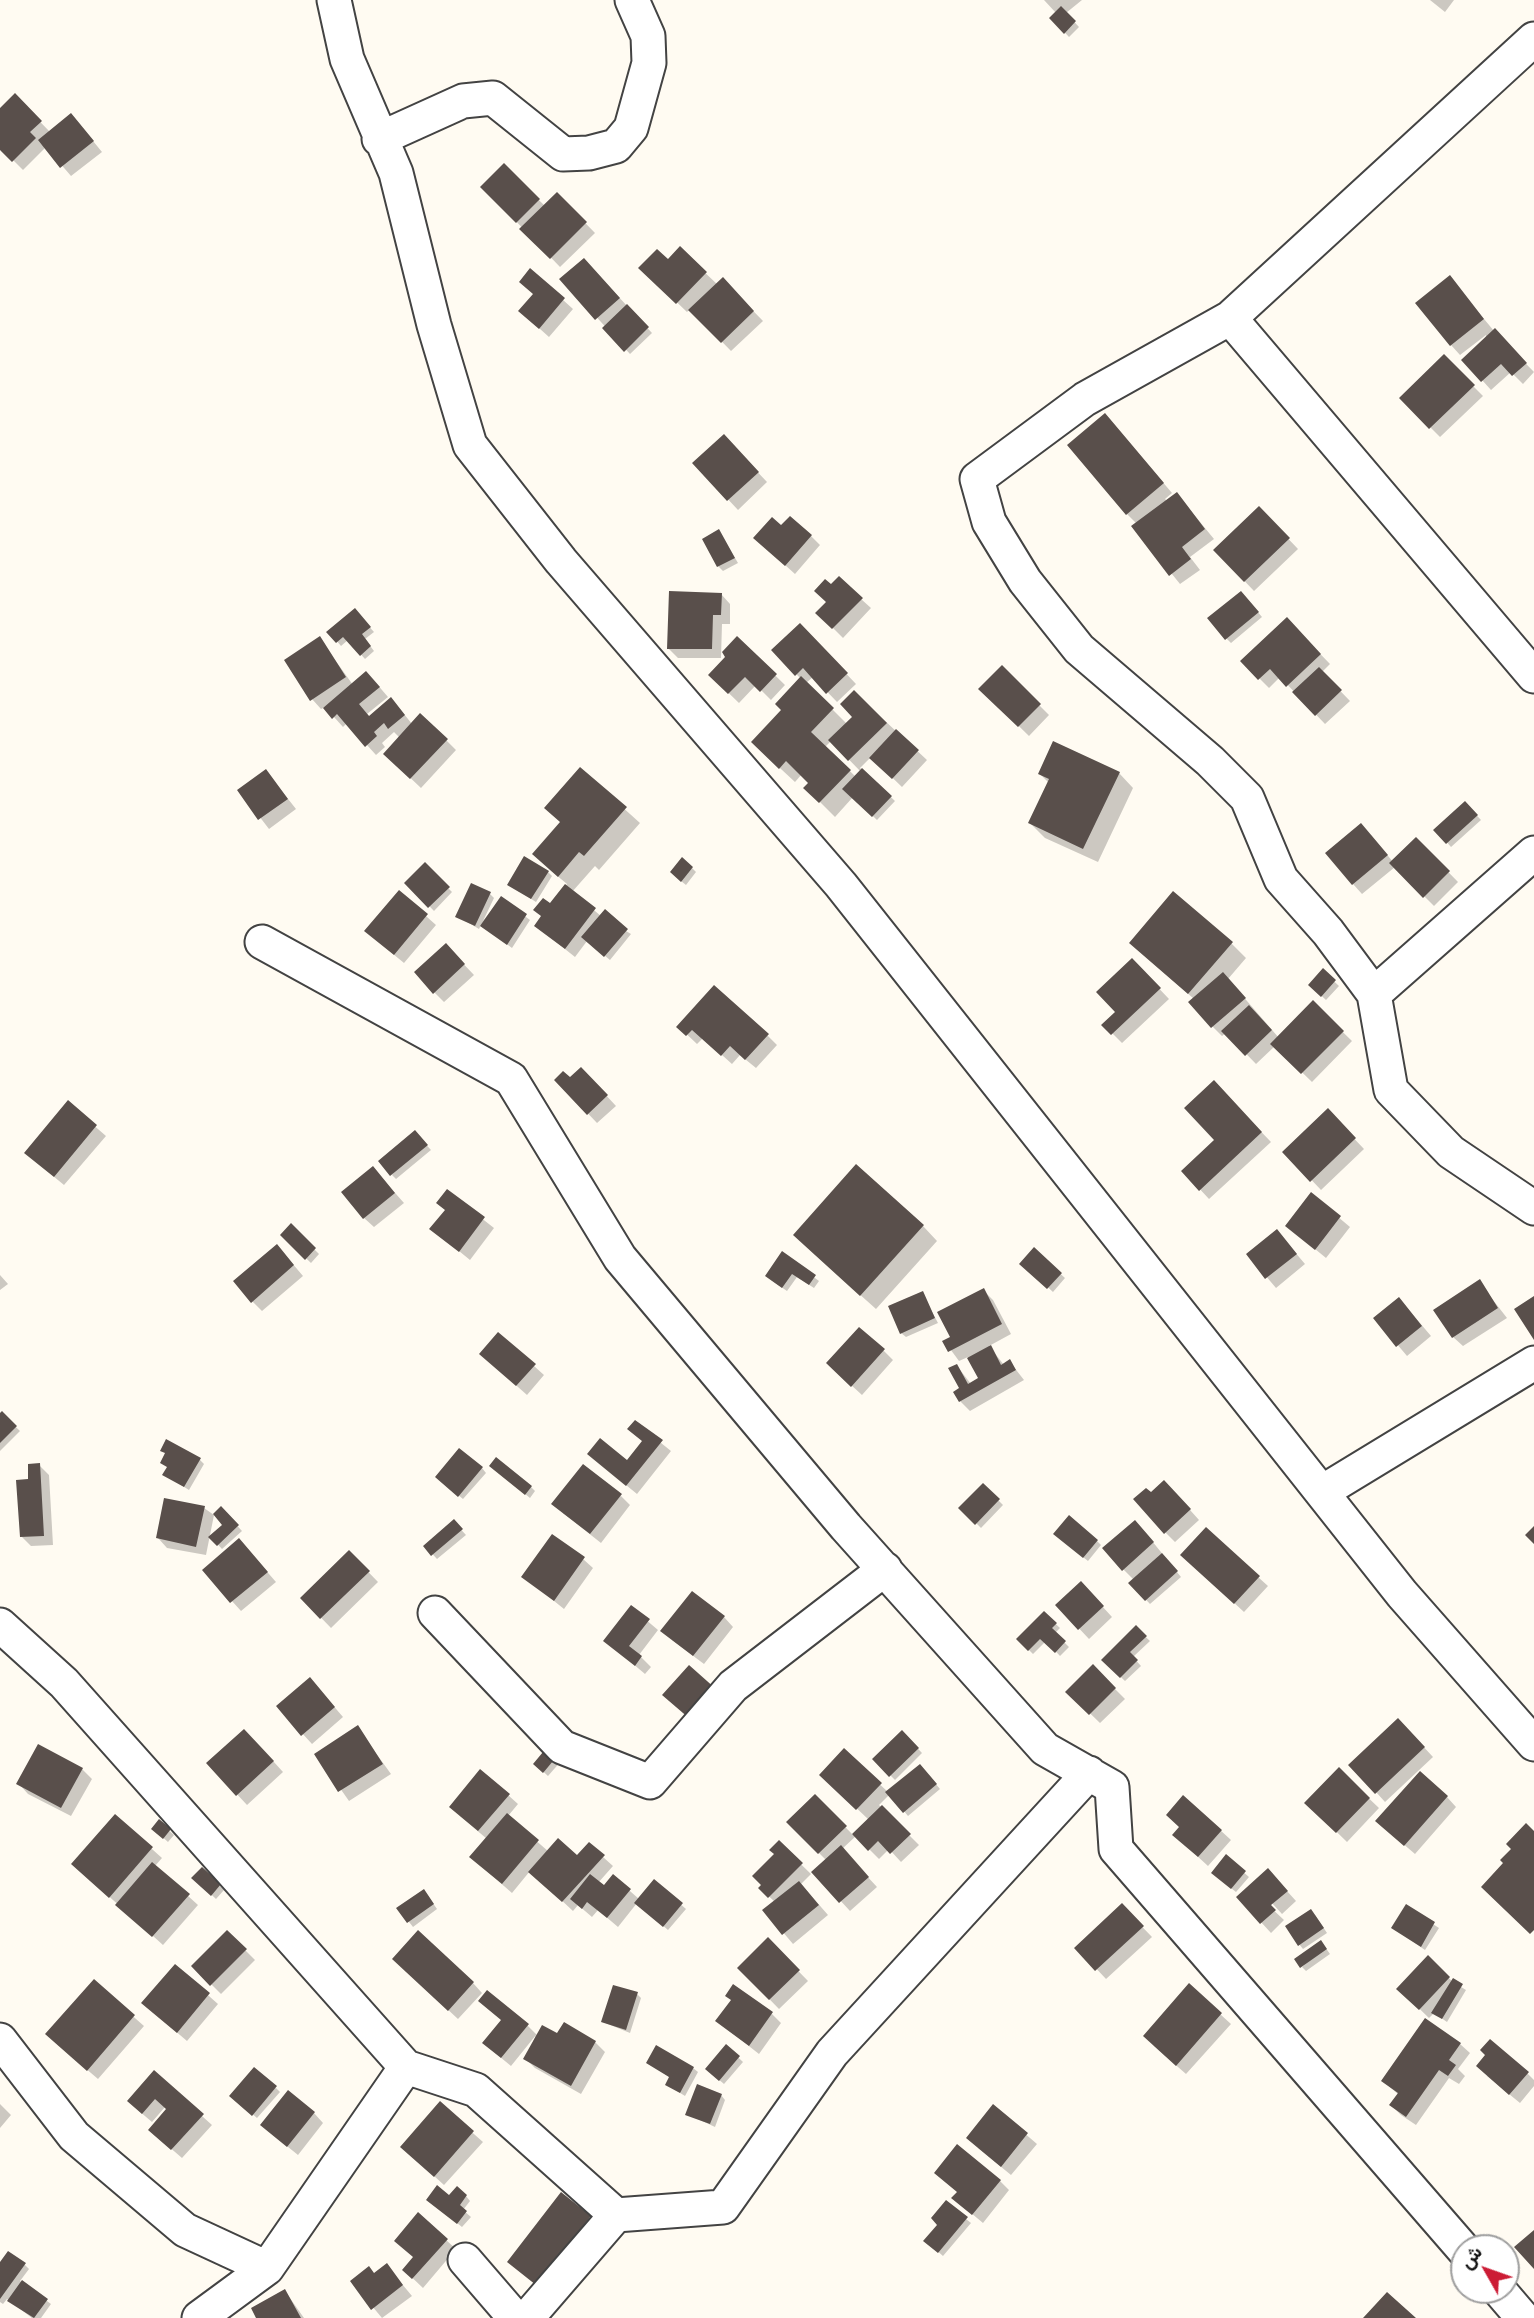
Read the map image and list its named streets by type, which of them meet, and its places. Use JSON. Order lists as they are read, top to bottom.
{
  "north": "top left"
}
